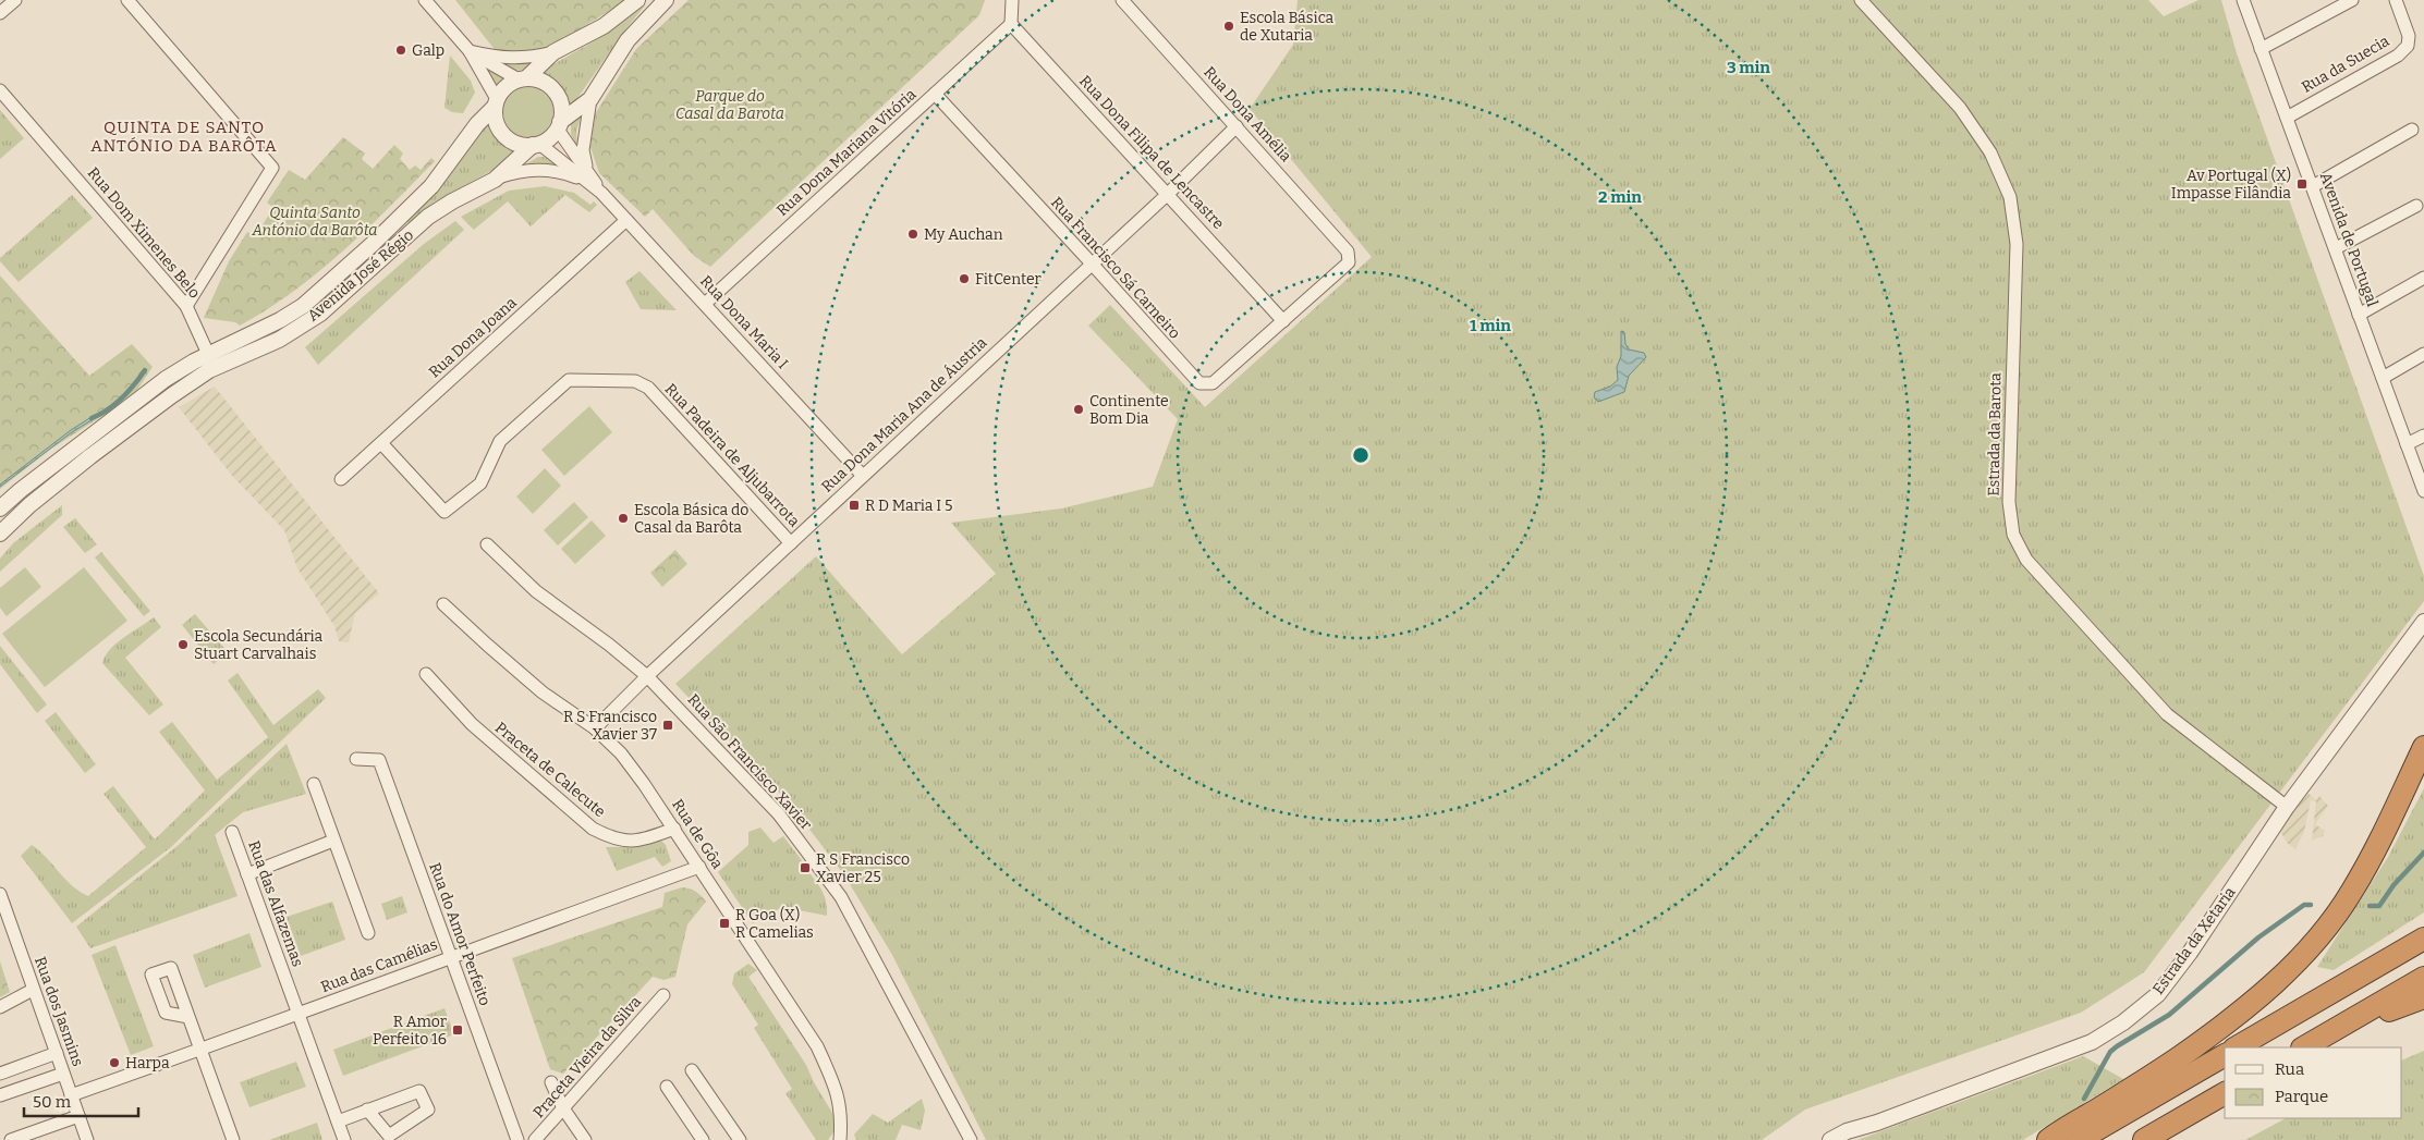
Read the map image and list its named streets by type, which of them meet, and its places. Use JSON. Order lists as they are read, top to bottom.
{
  "streets": {
    "street": [
      "Rua da Suecia",
      "Rua Dona Amélia",
      "Rua Dona Mariana Vitória",
      "Rua Dona Filipa de Lencastre",
      "Rua Dom Ximenes Belo",
      "Avenida de Portugal",
      "Rua Francisco Sá Carneiro",
      "Avenida José Régio",
      "Rua Dona Maria I",
      "Rua Dona Joana",
      "Rua Dona Maria Ana de Áustria",
      "Estrada da Barota",
      "Rua Padeira de Aljubarrota",
      "Rua São Francisco Xavier",
      "Praceta de Calecute",
      "Rua de Gôa",
      "Rua das Alfazemas",
      "Rua do Amor Perfeito",
      "Estrada da Xetaria",
      "Rua das Camélias",
      "Rua dos Jasmins",
      "Praceta Vieira da Silva"
    ]
  },
  "crossings": [
    ["Rua da Suecia", "Avenida de Portugal"],
    ["Rua Dona Amélia", "Rua Francisco Sá Carneiro"],
    ["Rua Dona Amélia", "Rua Dona Maria Ana de Áustria"],
    ["Rua Dona Mariana Vitória", "Rua Dona Filipa de Lencastre"],
    ["Rua Dona Mariana Vitória", "Rua Francisco Sá Carneiro"],
    ["Rua Dona Mariana Vitória", "Rua Dona Maria I"],
    ["Rua Dona Filipa de Lencastre", "Rua Francisco Sá Carneiro"],
    ["Rua Dona Filipa de Lencastre", "Rua Dona Maria Ana de Áustria"],
    ["Rua Dom Ximenes Belo", "Avenida José Régio"],
    ["Rua Francisco Sá Carneiro", "Rua Dona Maria Ana de Áustria"],
    ["Avenida José Régio", "Rua Dona Maria I"],
    ["Rua Dona Maria I", "Rua Dona Joana"],
    ["Rua Dona Maria I", "Rua Dona Maria Ana de Áustria"],
    ["Rua Dona Joana", "Rua Padeira de Aljubarrota"],
    ["Rua Dona Maria Ana de Áustria", "Rua Padeira de Aljubarrota"],
    ["Rua Dona Maria Ana de Áustria", "Rua São Francisco Xavier"],
    ["Rua Dona Maria Ana de Áustria", "Rua de Gôa"],
    ["Estrada da Barota", "Estrada da Xetaria"],
    ["Praceta de Calecute", "Rua de Gôa"],
    ["Rua de Gôa", "Rua das Camélias"],
    ["Rua das Alfazemas", "Rua das Camélias"],
    ["Rua do Amor Perfeito", "Rua das Camélias"],
    ["Rua das Camélias", "Rua dos Jasmins"]
  ],
  "districts": ["QUINTA DE SANTO ANTÓNIO DA BARÔTA"],
  "parks": ["Parque do Casal da Barota", "Quinta Santo António da Barôta"],
  "places": {
    "other": [
      "Escola Básica de Xutaria",
      "Galp",
      "My Auchan",
      "FitCenter",
      "Continente Bom Dia",
      "Escola Básica do Casal da Barôta",
      "Escola Secundária Stuart Carvalhais",
      "Harpa"
    ],
    "transit": [
      "Av Portugal (X) Impasse Filândia",
      "R D Maria I 5",
      "R S Francisco Xavier 37",
      "R S Francisco Xavier 25",
      "R Goa (X) R Camelias",
      "R Amor Perfeito 16"
    ]
  },
  "legend": ["Rua", "Parque"],
  "scale_bar": "50 m",
  "rings": ["3 min", "2 min", "1 min"]
}
